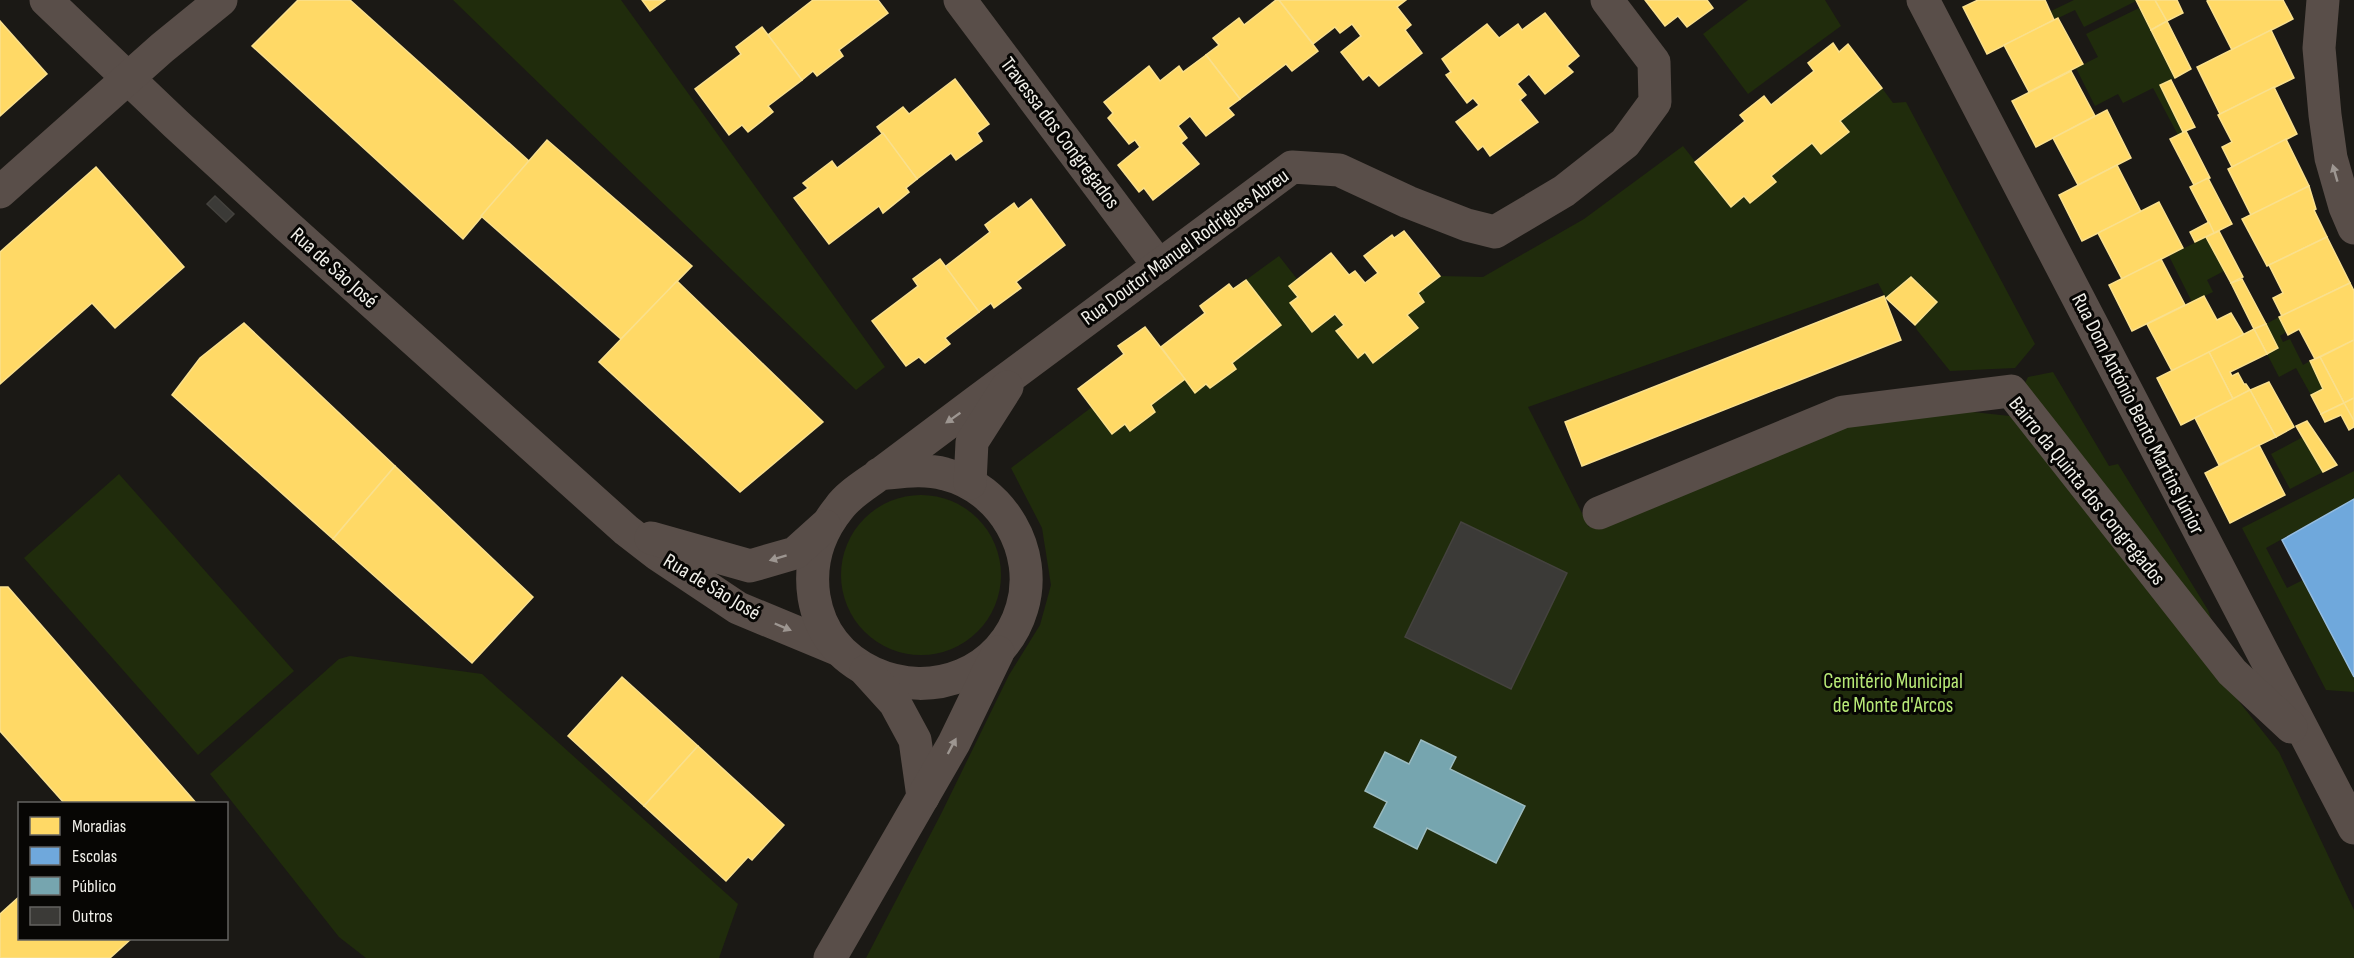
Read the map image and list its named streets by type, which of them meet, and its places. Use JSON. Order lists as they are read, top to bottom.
{
  "streets": {
    "street": [
      "Travessa dos Congregados",
      "Rua Doutor Manuel Rodrigues Abreu",
      "Rua de São José",
      "Rua Dom António Bento Martins Júnior",
      "Bairro da Quinta dos Congregados"
    ]
  },
  "crossings": [
    ["Travessa dos Congregados", "Rua Doutor Manuel Rodrigues Abreu"],
    ["Rua Doutor Manuel Rodrigues Abreu", "Rua de São José"],
    ["Rua Dom António Bento Martins Júnior", "Bairro da Quinta dos Congregados"]
  ],
  "parks": ["Cemitério Municipal de Monte d'Arcos"],
  "legend": [
    "Moradias",
    "Escolas",
    "Público",
    "Outros"
  ]
}
